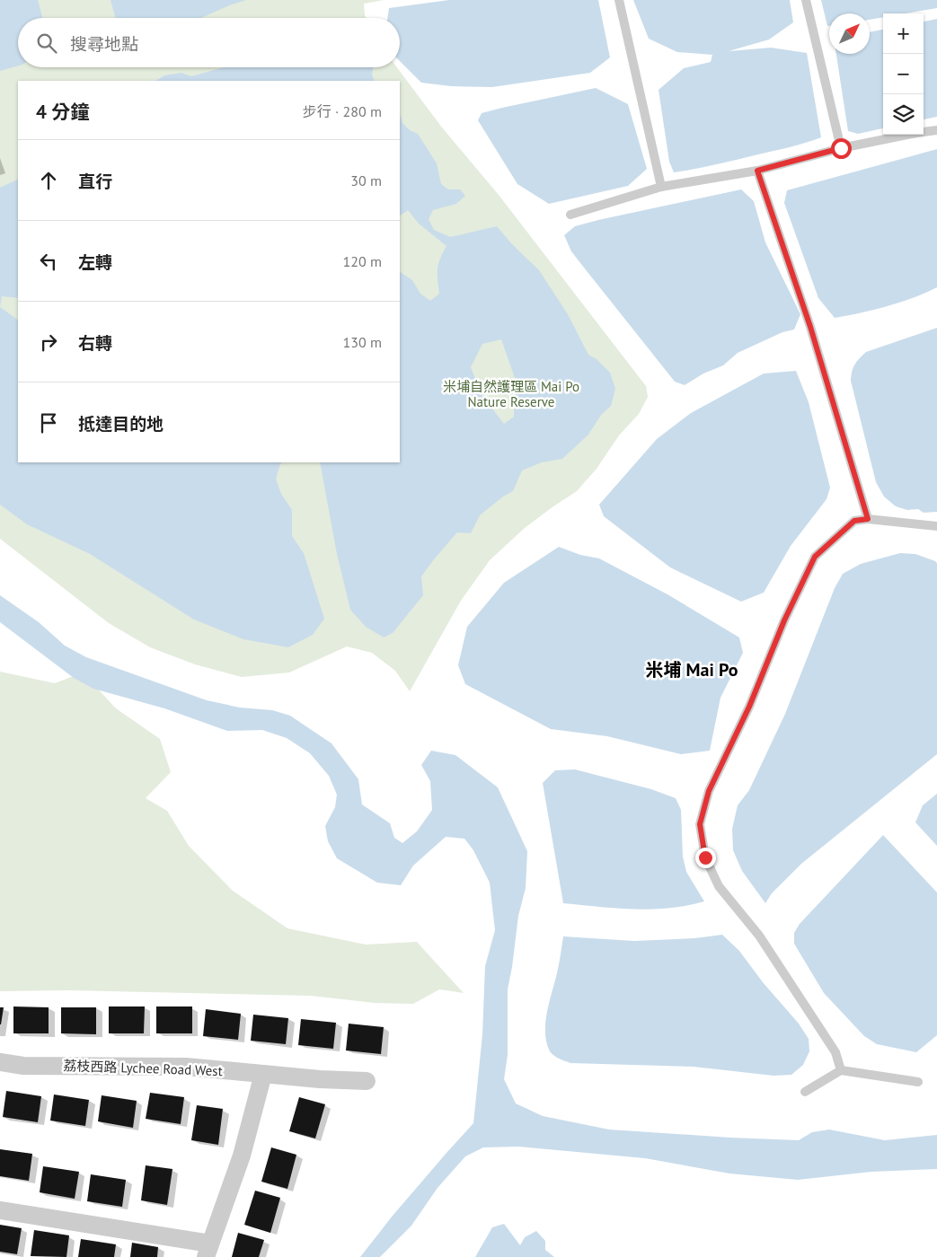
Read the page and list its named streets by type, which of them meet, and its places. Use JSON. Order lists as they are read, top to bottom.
{
  "streets": {
    "street": ["荔枝西路 Lychee Road West"]
  },
  "districts": ["米埔 Mai Po"],
  "parks": ["米埔自然護理區 Mai Po Nature Reserve"],
  "north": "top right",
  "page": {
    "map_buttons": ["+", "−"],
    "search": "搜尋地點",
    "heading": ["4 分鐘", "步行 · 280 m"],
    "list": [
      ["直行", "30 m"],
      ["左轉", "120 m"],
      ["右轉", "130 m"],
      "抵達目的地"
    ]
  }
}
